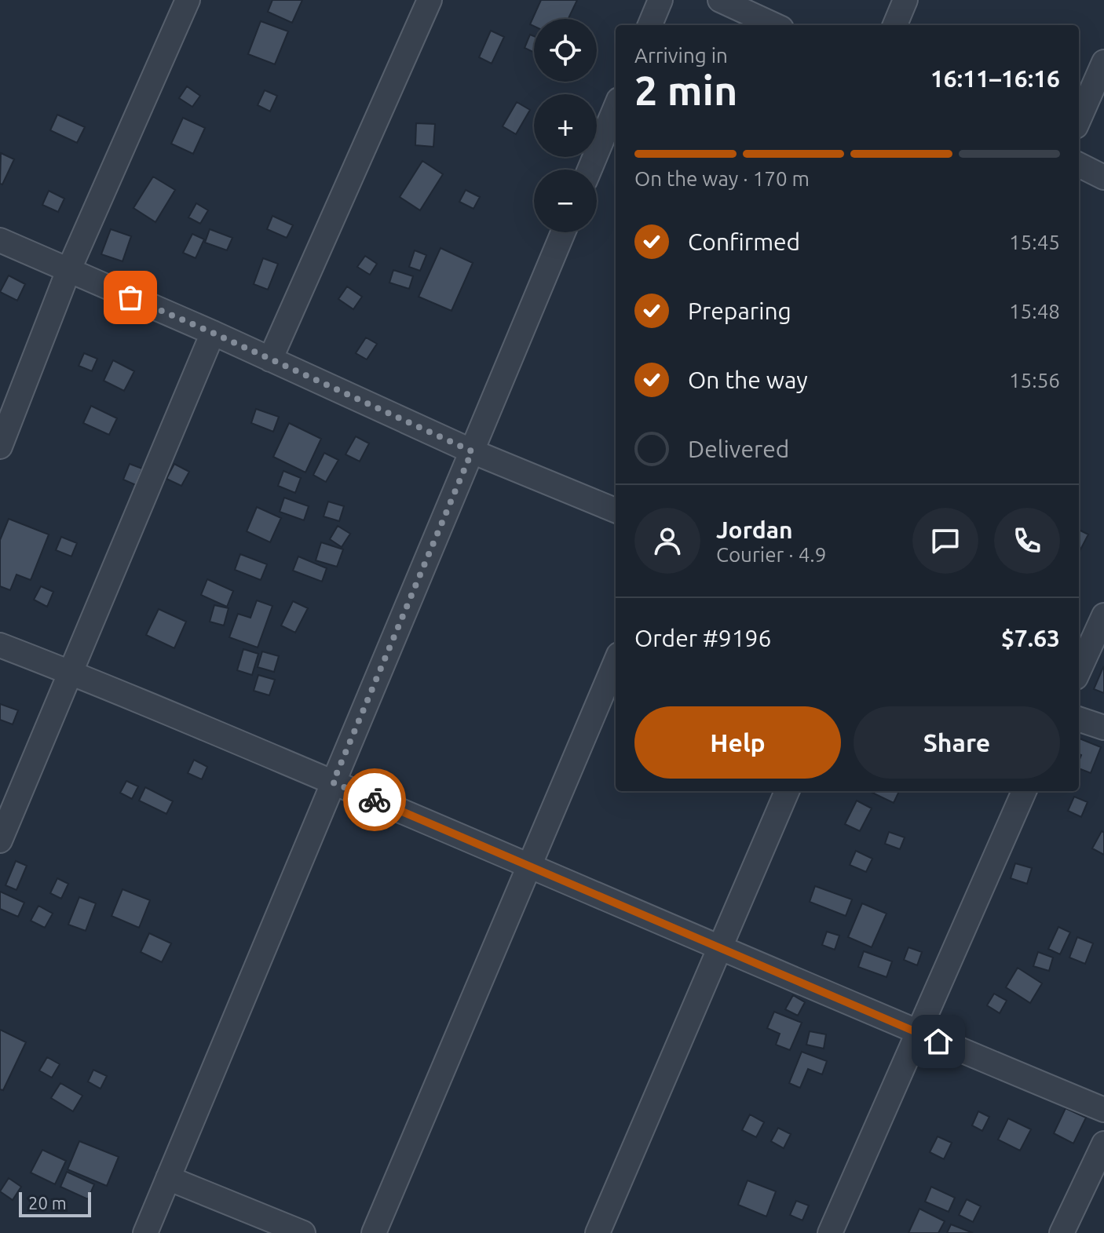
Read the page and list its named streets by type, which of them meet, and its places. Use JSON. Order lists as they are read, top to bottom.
{
  "scale_bar": "20 m",
  "page": {
    "map_buttons": ["+", "−"],
    "heading": ["2 min", "Arriving in", "16:11–16:16"],
    "panel": [
      "Jordan",
      "Courier · 4.9",
      "Order #9196",
      "$7.63"
    ],
    "bar": "On the way · 170 m",
    "list": [
      ["Confirmed", "15:45"],
      ["Preparing", "15:48"],
      ["On the way", "15:56"],
      "Delivered"
    ],
    "buttons": ["Help", "Share"],
    "scale": "20 m"
  }
}
